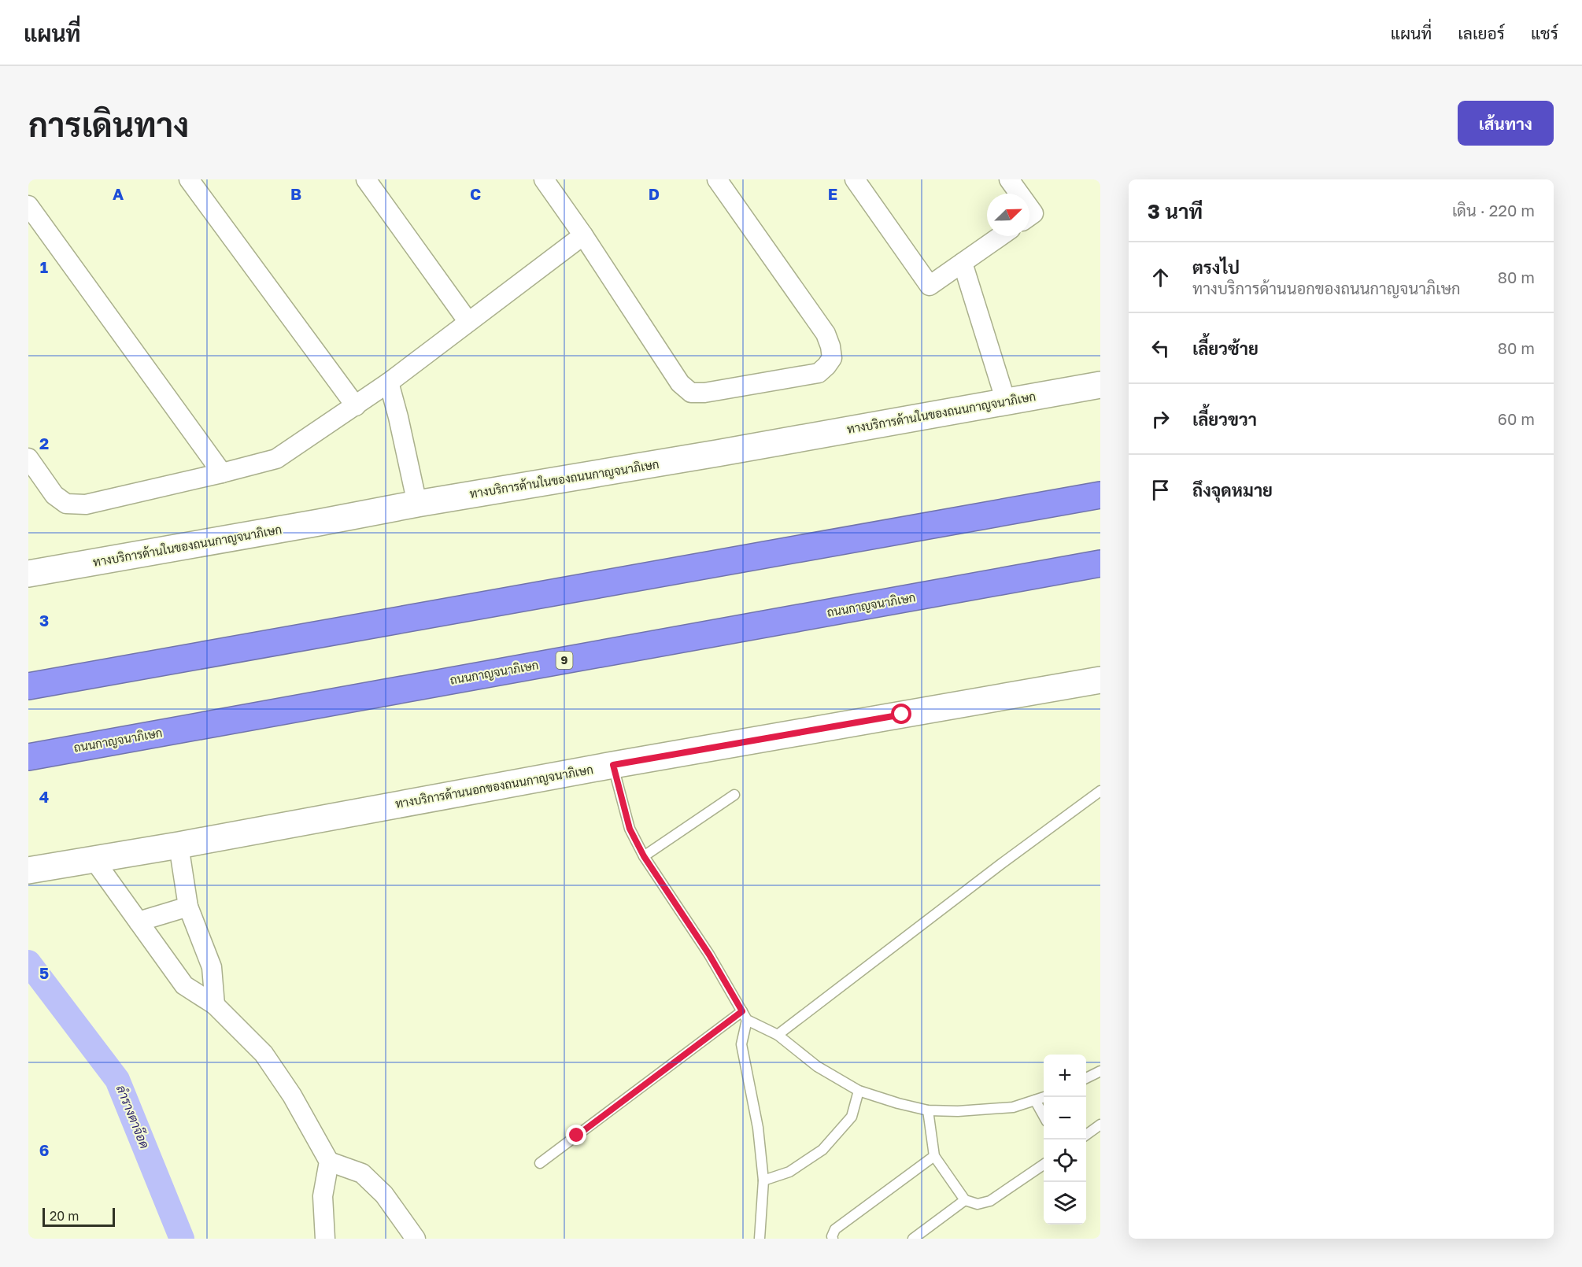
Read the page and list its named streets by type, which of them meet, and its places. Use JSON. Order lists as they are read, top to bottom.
{
  "streets": {
    "highway": ["ถนนกาญจนาภิเษก", "9"],
    "main road": ["ทางบริการด้านในของถนนกาญจนาภิเษก", "ทางบริการด้านนอกของถนนกาญจนาภิเษก"]
  },
  "water": ["ลำรางตาจ๊อด"],
  "scale_bar": "20 m",
  "north": "top right",
  "page": {
    "header": "แผนที่",
    "nav": ["แผนที่", "เลเยอร์", "แชร์"],
    "buttons": "เส้นทาง",
    "title": "การเดินทาง",
    "heading": ["3 นาที", "เดิน · 220 m"],
    "list": [
      ["ตรงไป", "ทางบริการด้านนอกของถนนกาญจนาภิเษก", "80 m"],
      ["เลี้ยวซ้าย", "80 m"],
      ["เลี้ยวขวา", "60 m"],
      "ถึงจุดหมาย"
    ],
    "map_buttons": ["+", "−"],
    "scale": "20 m"
  },
  "grid": {
    "columns": [
      "A",
      "B",
      "C",
      "D",
      "E"
    ],
    "rows": [
      "1",
      "2",
      "3",
      "4",
      "5",
      "6"
    ]
  }
}
